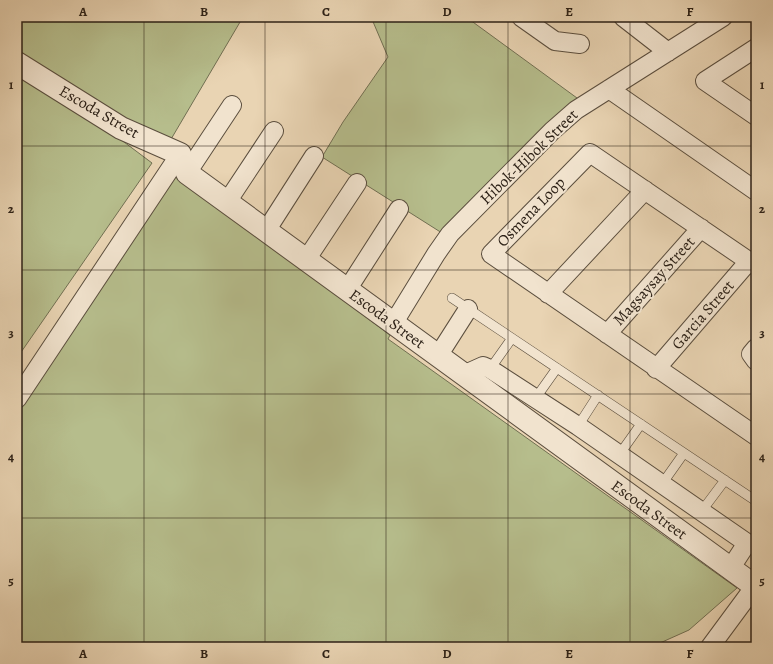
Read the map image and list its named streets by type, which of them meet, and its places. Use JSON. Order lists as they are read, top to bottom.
{
  "streets": {
    "street": [
      "Escoda Street",
      "Hibok-Hibok Street",
      "Osmena Loop",
      "Magsaysay Street",
      "Garcia Street"
    ]
  },
  "crossings": [
    ["Escoda Street", "Hibok-Hibok Street"],
    ["Osmena Loop", "Magsaysay Street"],
    ["Osmena Loop", "Garcia Street"]
  ],
  "grid": {
    "columns": [
      "A",
      "B",
      "C",
      "D",
      "E",
      "F"
    ],
    "rows": [
      "1",
      "2",
      "3",
      "4",
      "5"
    ]
  }
}
